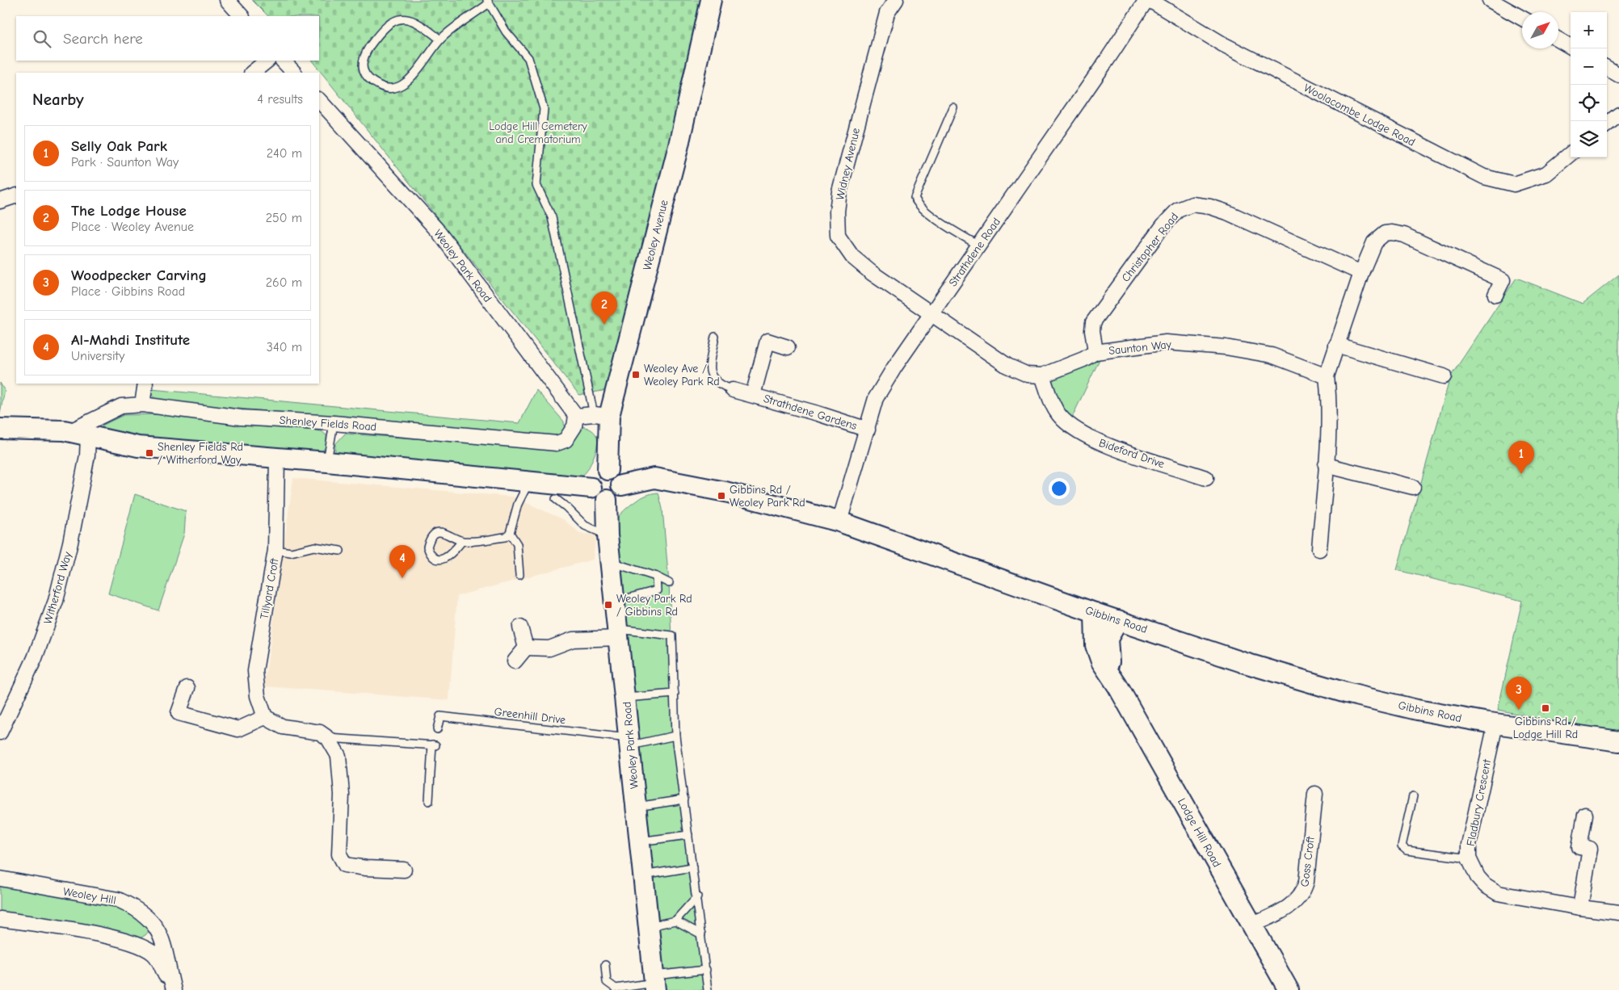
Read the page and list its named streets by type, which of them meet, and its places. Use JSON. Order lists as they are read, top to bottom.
{
  "streets": {
    "street": [
      "Woolacombe Lodge Road",
      "Widney Avenue",
      "Weoley Avenue",
      "Christopher Road",
      "Strathdene Road",
      "Weoley Park Road",
      "Saunton Way",
      "Strathdene Gardens",
      "Shenley Fields Road",
      "Bideford Drive",
      "Witherford Way",
      "Tillyard Croft",
      "Gibbins Road",
      "Fladbury Crescent",
      "Lodge Hill Road",
      "Goss Croft",
      "Weoley Hill"
    ],
    "lane": ["Greenhill Drive"]
  },
  "crossings": [
    ["Widney Avenue", "Strathdene Road"],
    ["Widney Avenue", "Saunton Way"],
    ["Weoley Avenue", "Weoley Park Road"],
    ["Weoley Avenue", "Shenley Fields Road"],
    ["Weoley Avenue", "Gibbins Road"],
    ["Christopher Road", "Saunton Way"],
    ["Strathdene Road", "Saunton Way"],
    ["Strathdene Road", "Strathdene Gardens"],
    ["Strathdene Road", "Gibbins Road"],
    ["Weoley Park Road", "Shenley Fields Road"],
    ["Weoley Park Road", "Gibbins Road"],
    ["Weoley Park Road", "Greenhill Drive"],
    ["Saunton Way", "Bideford Drive"],
    ["Shenley Fields Road", "Witherford Way"],
    ["Shenley Fields Road", "Tillyard Croft"],
    ["Shenley Fields Road", "Gibbins Road"],
    ["Gibbins Road", "Fladbury Crescent"],
    ["Gibbins Road", "Lodge Hill Road"],
    ["Lodge Hill Road", "Goss Croft"]
  ],
  "parks": ["Lodge Hill Cemetery and Crematorium"],
  "places": {
    "transit": [
      "Weoley Ave / Weoley Park Rd",
      "Shenley Fields Rd / Witherford Way",
      "Gibbins Rd / Weoley Park Rd",
      "Weoley Park Rd / Gibbins Rd",
      "Gibbins Rd / Lodge Hill Rd"
    ]
  },
  "north": "top right",
  "page": {
    "map_buttons": ["+", "−"],
    "search": "Search here",
    "heading": ["Nearby", "4 results"],
    "list": [
      {
        "mark": "1",
        "name": "Selly Oak Park",
        "note": "Park · Saunton Way",
        "value": "240 m"
      },
      {
        "mark": "2",
        "name": "The Lodge House",
        "note": "Place · Weoley Avenue",
        "value": "250 m"
      },
      {
        "mark": "3",
        "name": "Woodpecker Carving",
        "note": "Place · Gibbins Road",
        "value": "260 m"
      },
      {
        "mark": "4",
        "name": "Al-Mahdi Institute",
        "note": "University",
        "value": "340 m"
      }
    ],
    "pins": [
      "2",
      "1",
      "4",
      "3"
    ]
  }
}
